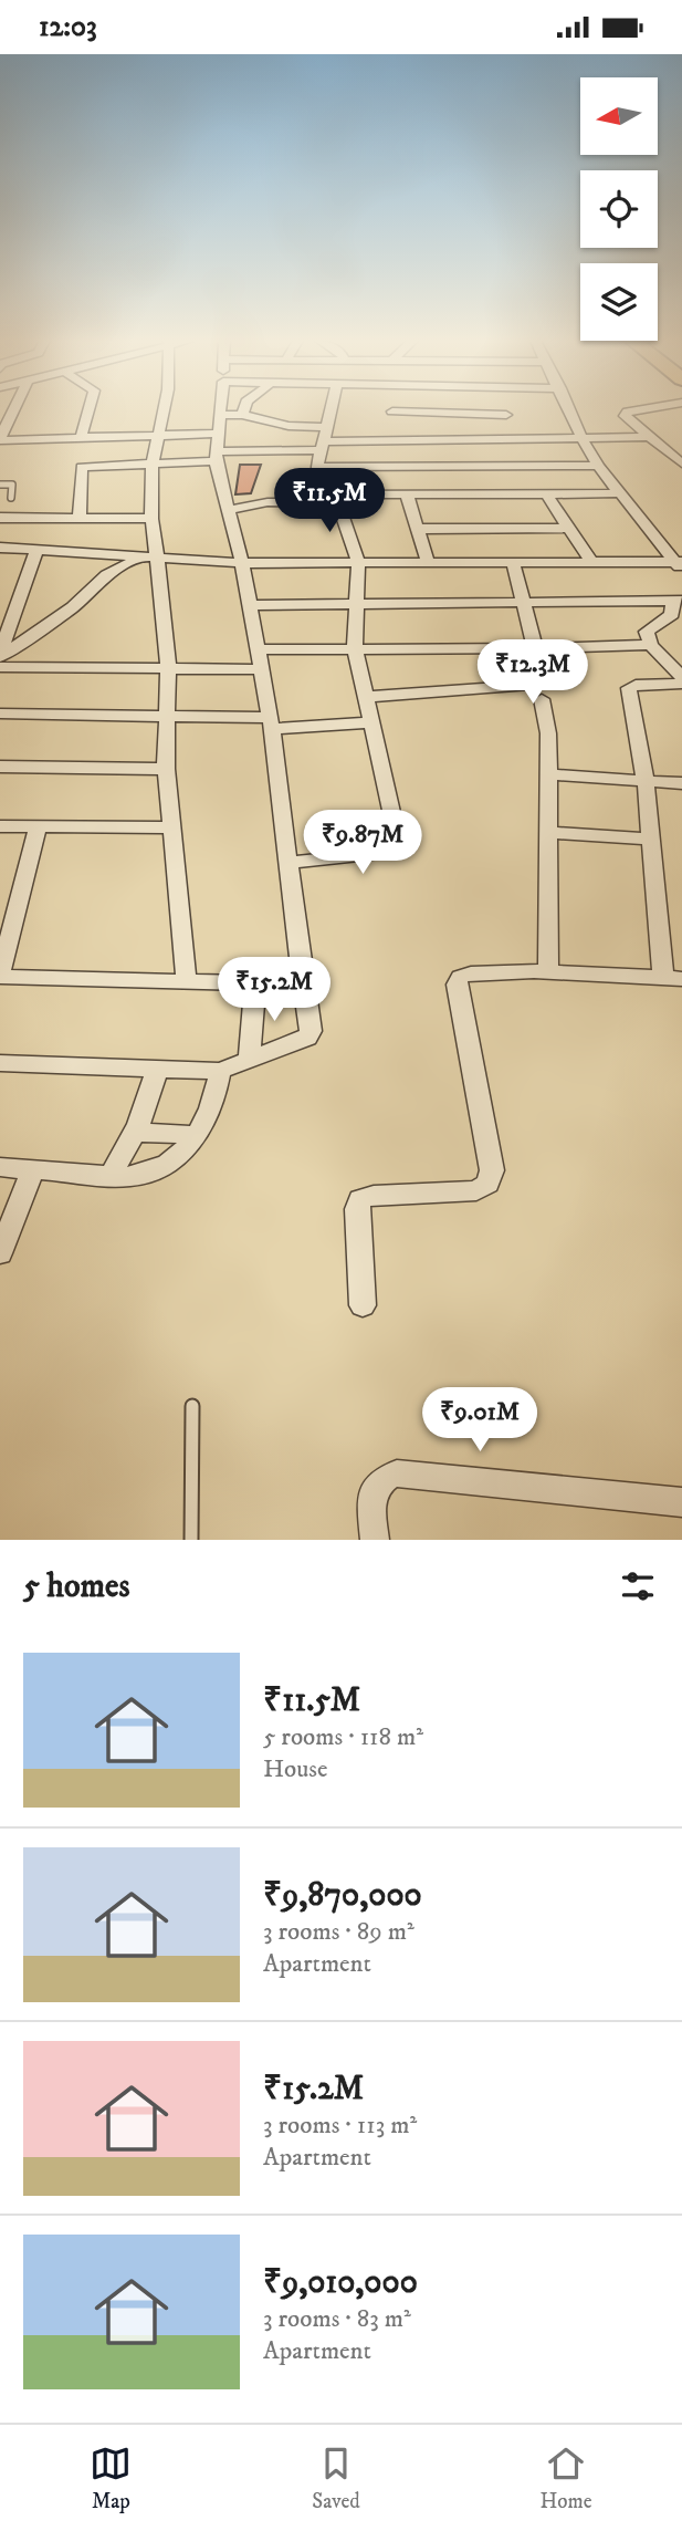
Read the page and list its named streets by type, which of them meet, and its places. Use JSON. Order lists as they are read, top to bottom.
{
  "north": "left",
  "page": {
    "status": "12:03",
    "price": [
      "₹11.5M",
      "₹12.3M",
      "₹9.87M",
      "₹15.2M",
      "₹9.01M"
    ],
    "heading": "5 homes",
    "list": [
      {
        "name": "₹11.5M",
        "note": "5 rooms · 118 m² · House"
      },
      {
        "name": "₹9,870,000",
        "note": "3 rooms · 89 m² · Apartment"
      },
      {
        "name": "₹15.2M",
        "note": "3 rooms · 113 m² · Apartment"
      },
      {
        "name": "₹9,010,000",
        "note": "3 rooms · 83 m² · Apartment"
      }
    ],
    "tabs": ["Map", "Saved", "Home"]
  }
}
